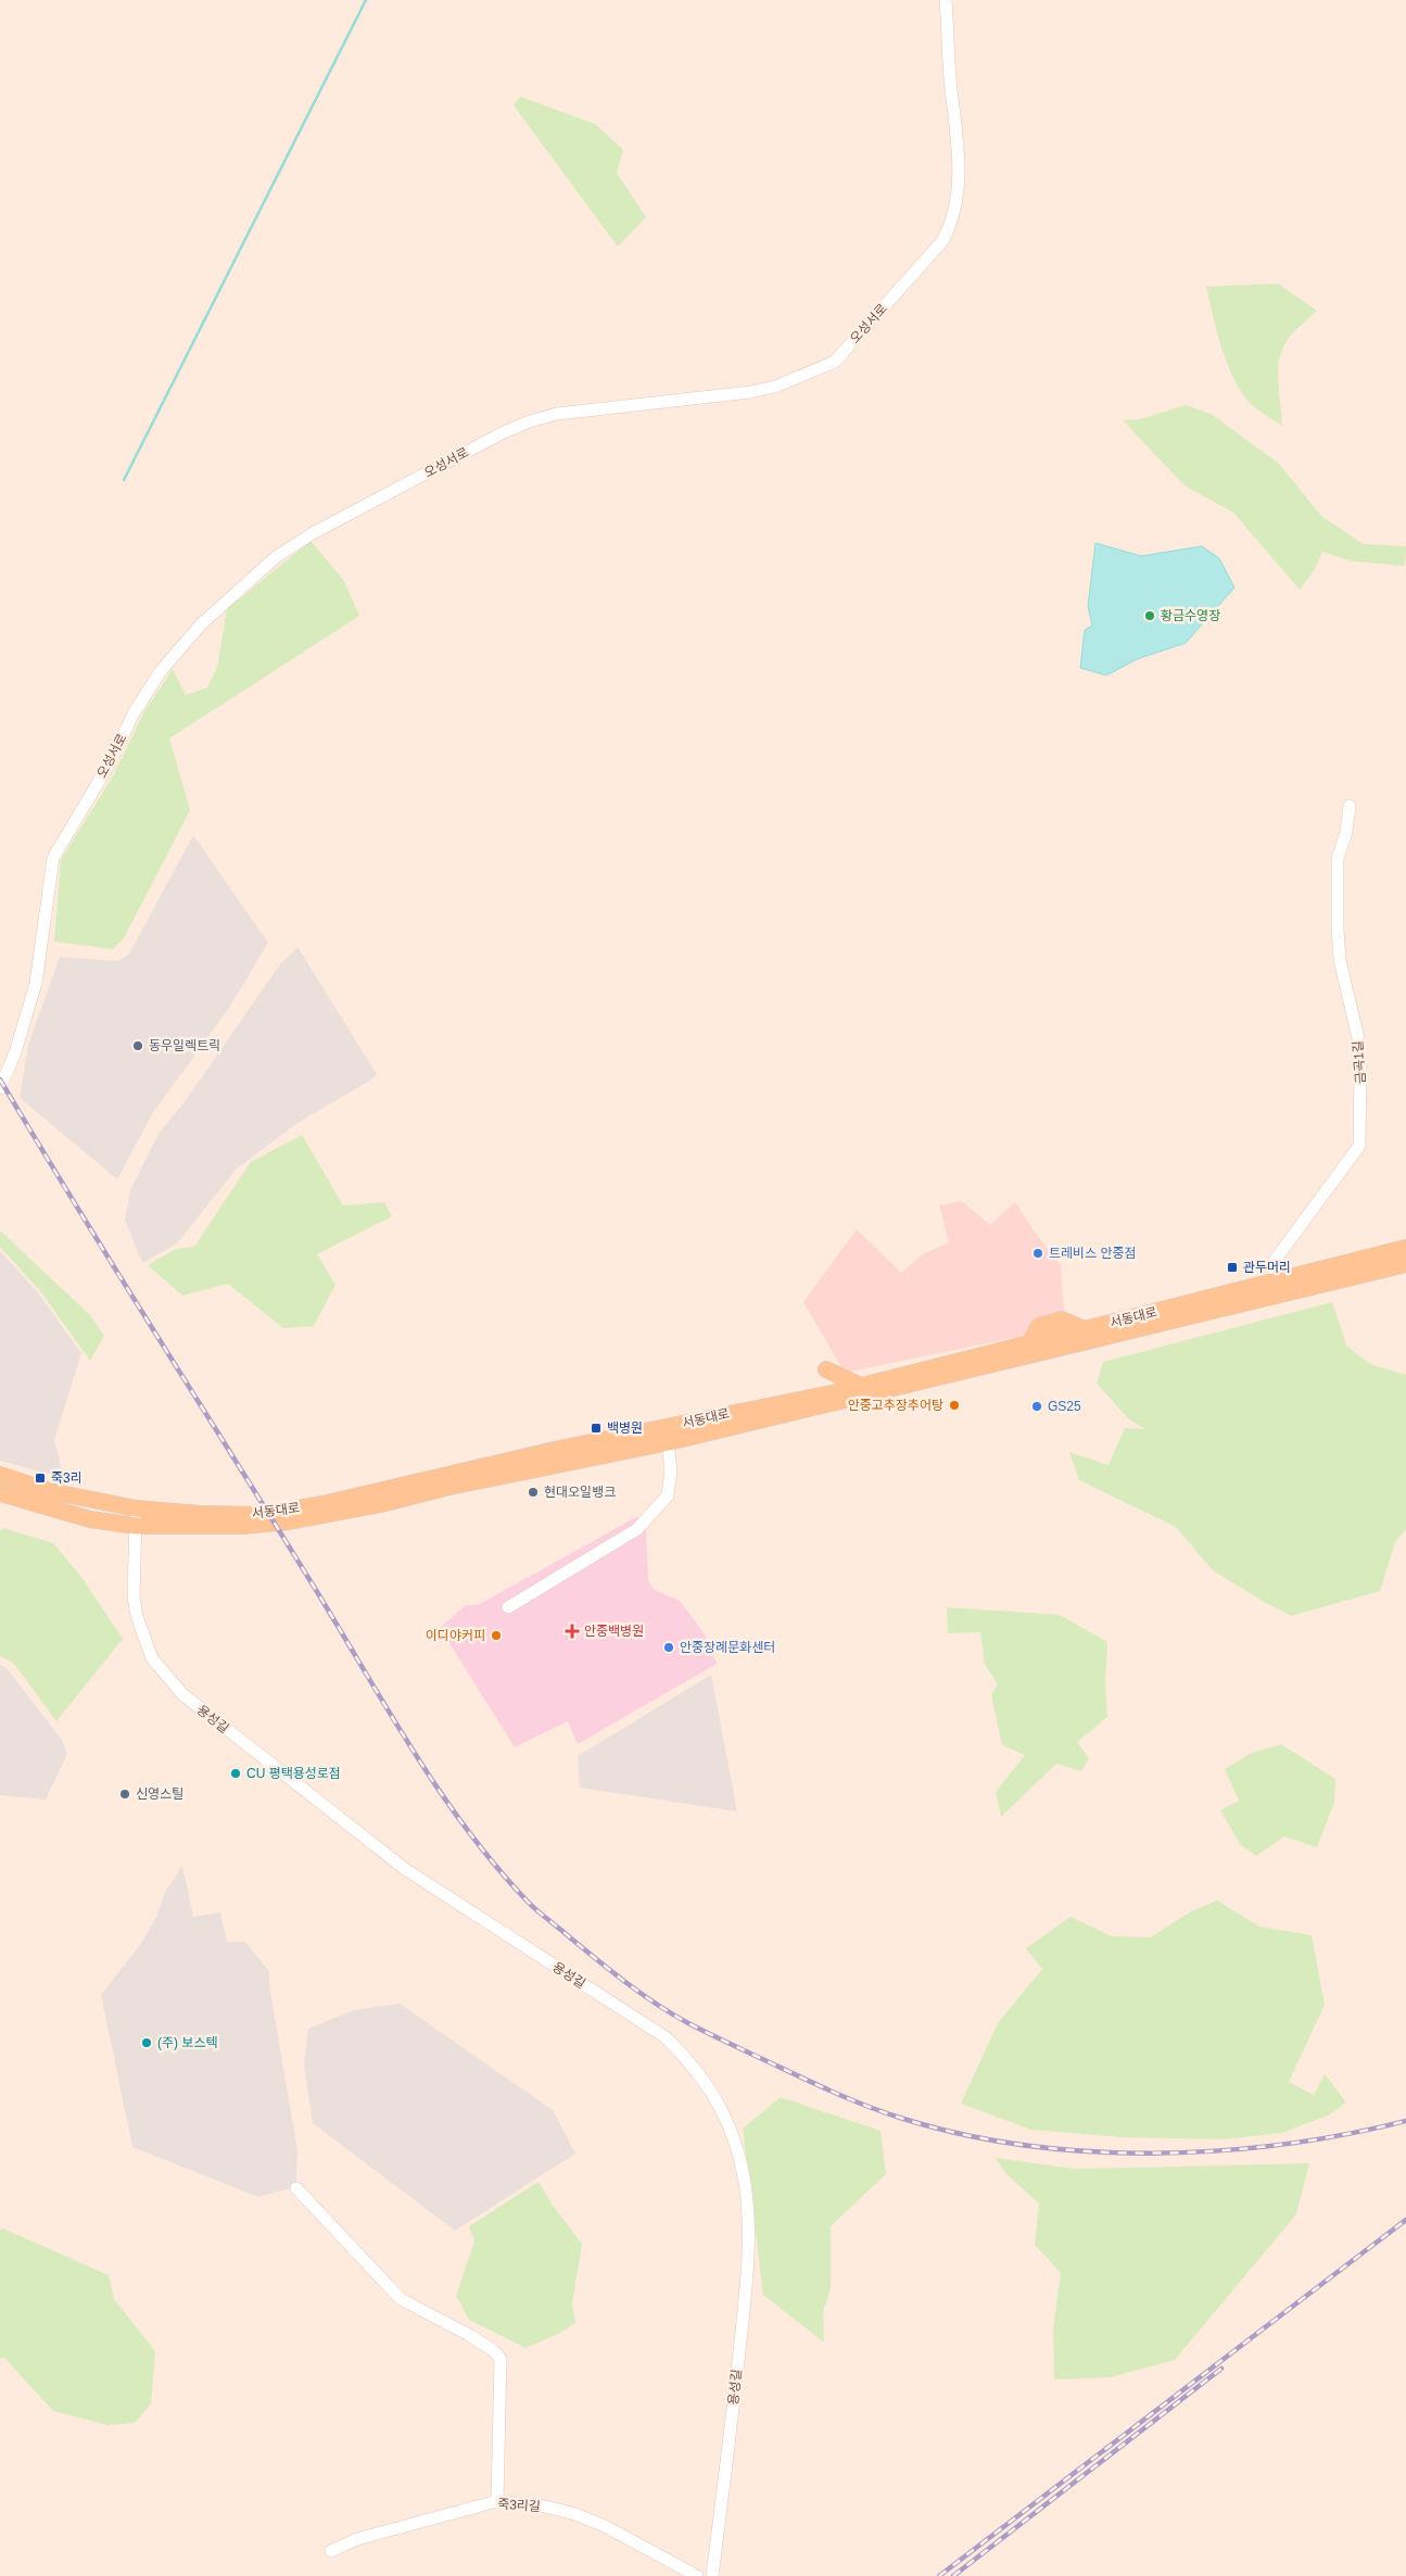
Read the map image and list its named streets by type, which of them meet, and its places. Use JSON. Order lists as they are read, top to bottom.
{
  "streets": {
    "main road": ["서동대로"],
    "street": [
      "오성서로",
      "금곡1길",
      "용성길",
      "죽3리길"
    ]
  },
  "crossings": [
    ["금곡1길", "서동대로"],
    ["서동대로", "용성길"]
  ],
  "places": {
    "other": [
      "황금수영장",
      "동우일렉트릭",
      "트레비스 안중점",
      "안중고추장추어탕",
      "GS25",
      "현대오일뱅크",
      "이디야커피",
      "안중장례문화센터",
      "CU 평택용성로점",
      "신영스틸",
      "(주) 보스텍"
    ],
    "transit": ["관두머리", "백병원", "죽3리"],
    "health": ["안중백병원"]
  }
}
